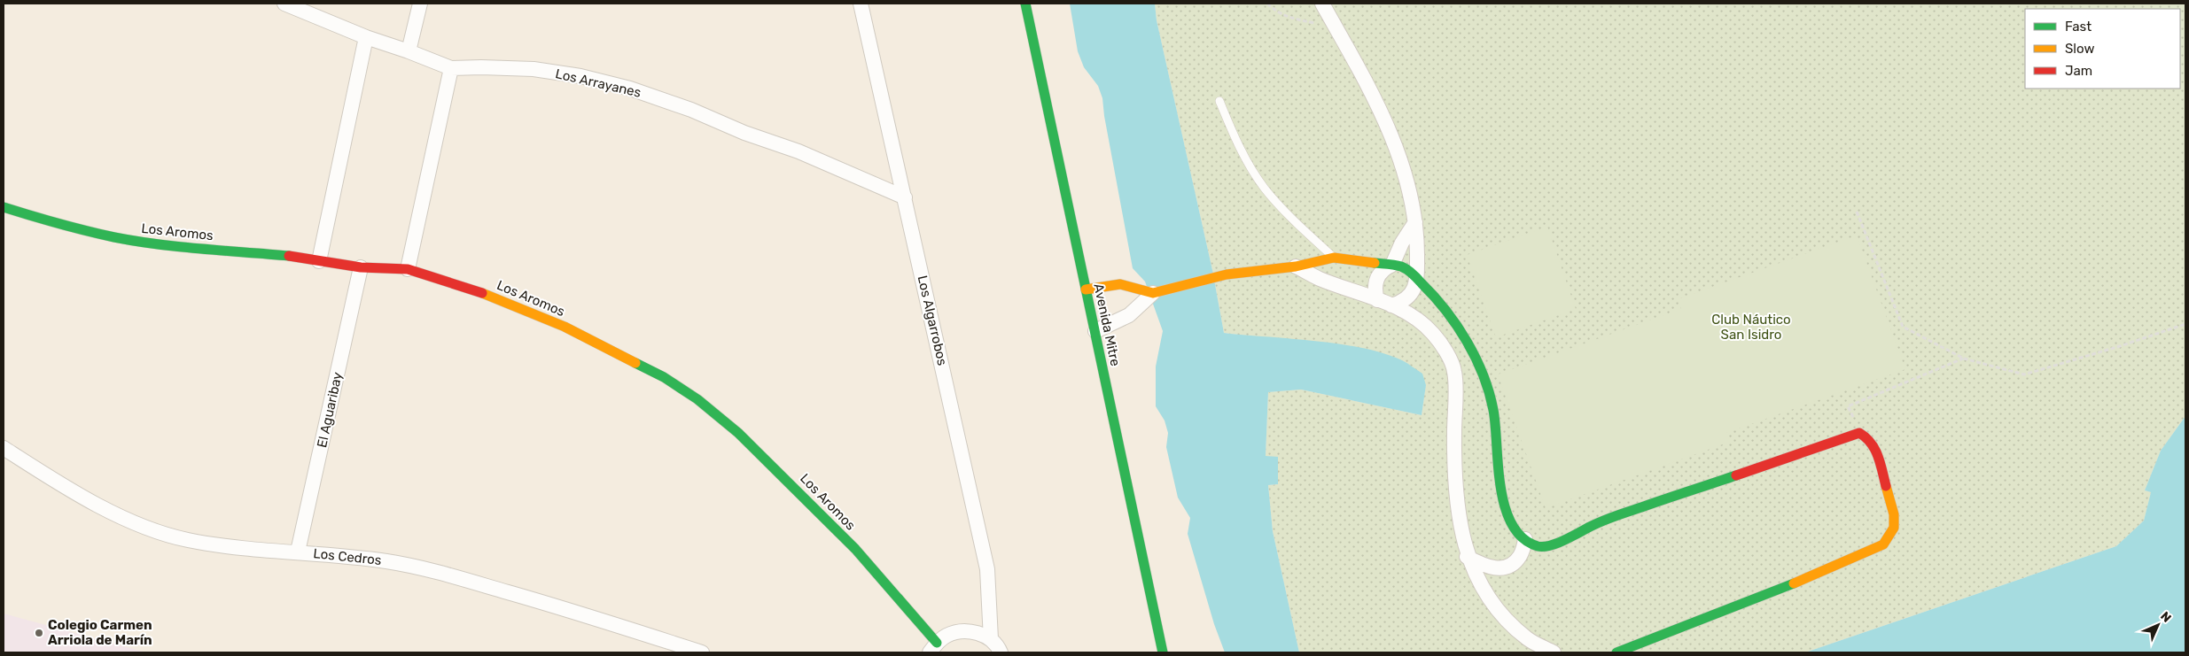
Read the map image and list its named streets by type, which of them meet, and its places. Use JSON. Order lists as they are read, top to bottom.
{
  "streets": {
    "street": [
      "Los Arrayanes",
      "Los Aromos",
      "Los Algarrobos",
      "Avenida Mitre",
      "El Aguaribay",
      "Los Cedros"
    ]
  },
  "crossings": [
    ["Los Arrayanes", "Los Algarrobos"],
    ["Los Aromos", "El Aguaribay"],
    ["El Aguaribay", "Los Cedros"]
  ],
  "parks": ["Club Náutico San Isidro"],
  "places": ["Colegio Carmen Arriola de Marín"],
  "legend": ["Fast", "Slow", "Jam"],
  "north": "top right"
}
